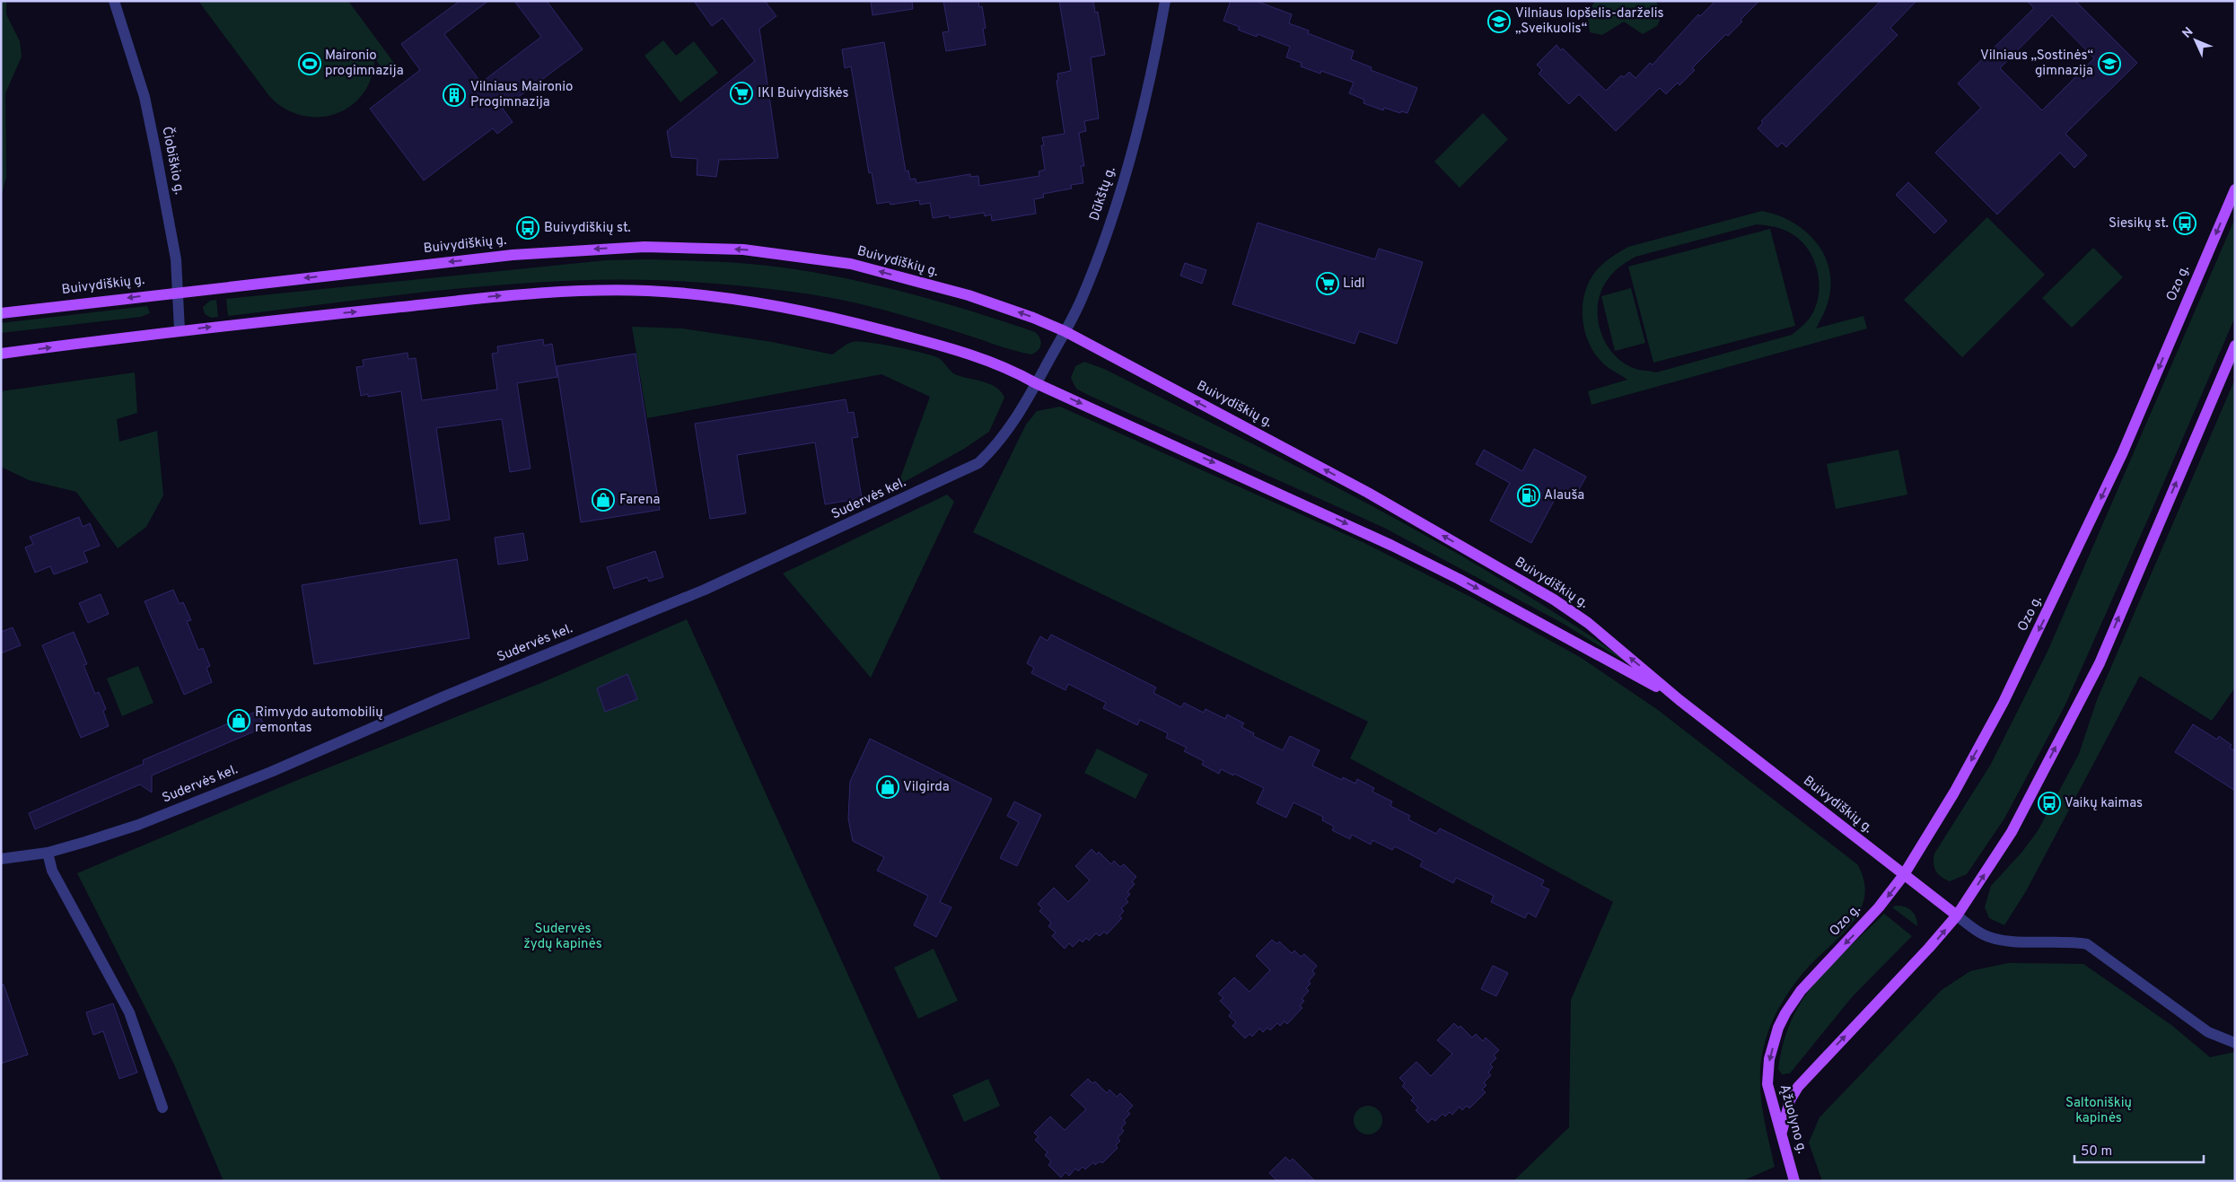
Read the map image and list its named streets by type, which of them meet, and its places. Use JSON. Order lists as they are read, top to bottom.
{
  "streets": {
    "main road": ["Buivydiškių g.", "Ozo g.", "Ąžuolyno g."],
    "street": ["Čiobiškio g.", "Dūkštų g.", "Sudervės kel."]
  },
  "crossings": [
    ["Čiobiškio g.", "Buivydiškių g."],
    ["Dūkštų g.", "Buivydiškių g."],
    ["Dūkštų g.", "Sudervės kel."],
    ["Buivydiškių g.", "Ozo g."],
    ["Buivydiškių g.", "Sudervės kel."],
    ["Ozo g.", "Ąžuolyno g."]
  ],
  "one_way": ["Ąžuolyno g."],
  "parks": ["Sudervės žydų kapinės", "Saltoniškių kapinės"],
  "places": {
    "school or university": ["Vilniaus lopšelis-darželis „Sveikuolis“", "Vilniaus „Sostinės“ gimnazija"],
    "sports": ["Maironio progimnazija"],
    "supermarket": ["IKI Buivydiškės", "Lidl"],
    "building": ["Vilniaus Maironio Progimnazija"],
    "bus stop": ["Siesikų st.", "Buivydiškių st.", "Vaikų kaimas"],
    "fuel station": ["Alauša"],
    "shop": ["Farena", "Rimvydo automobilių remontas", "Vilgirda"]
  },
  "scale_bar": "50 m",
  "north": "top left"
}
